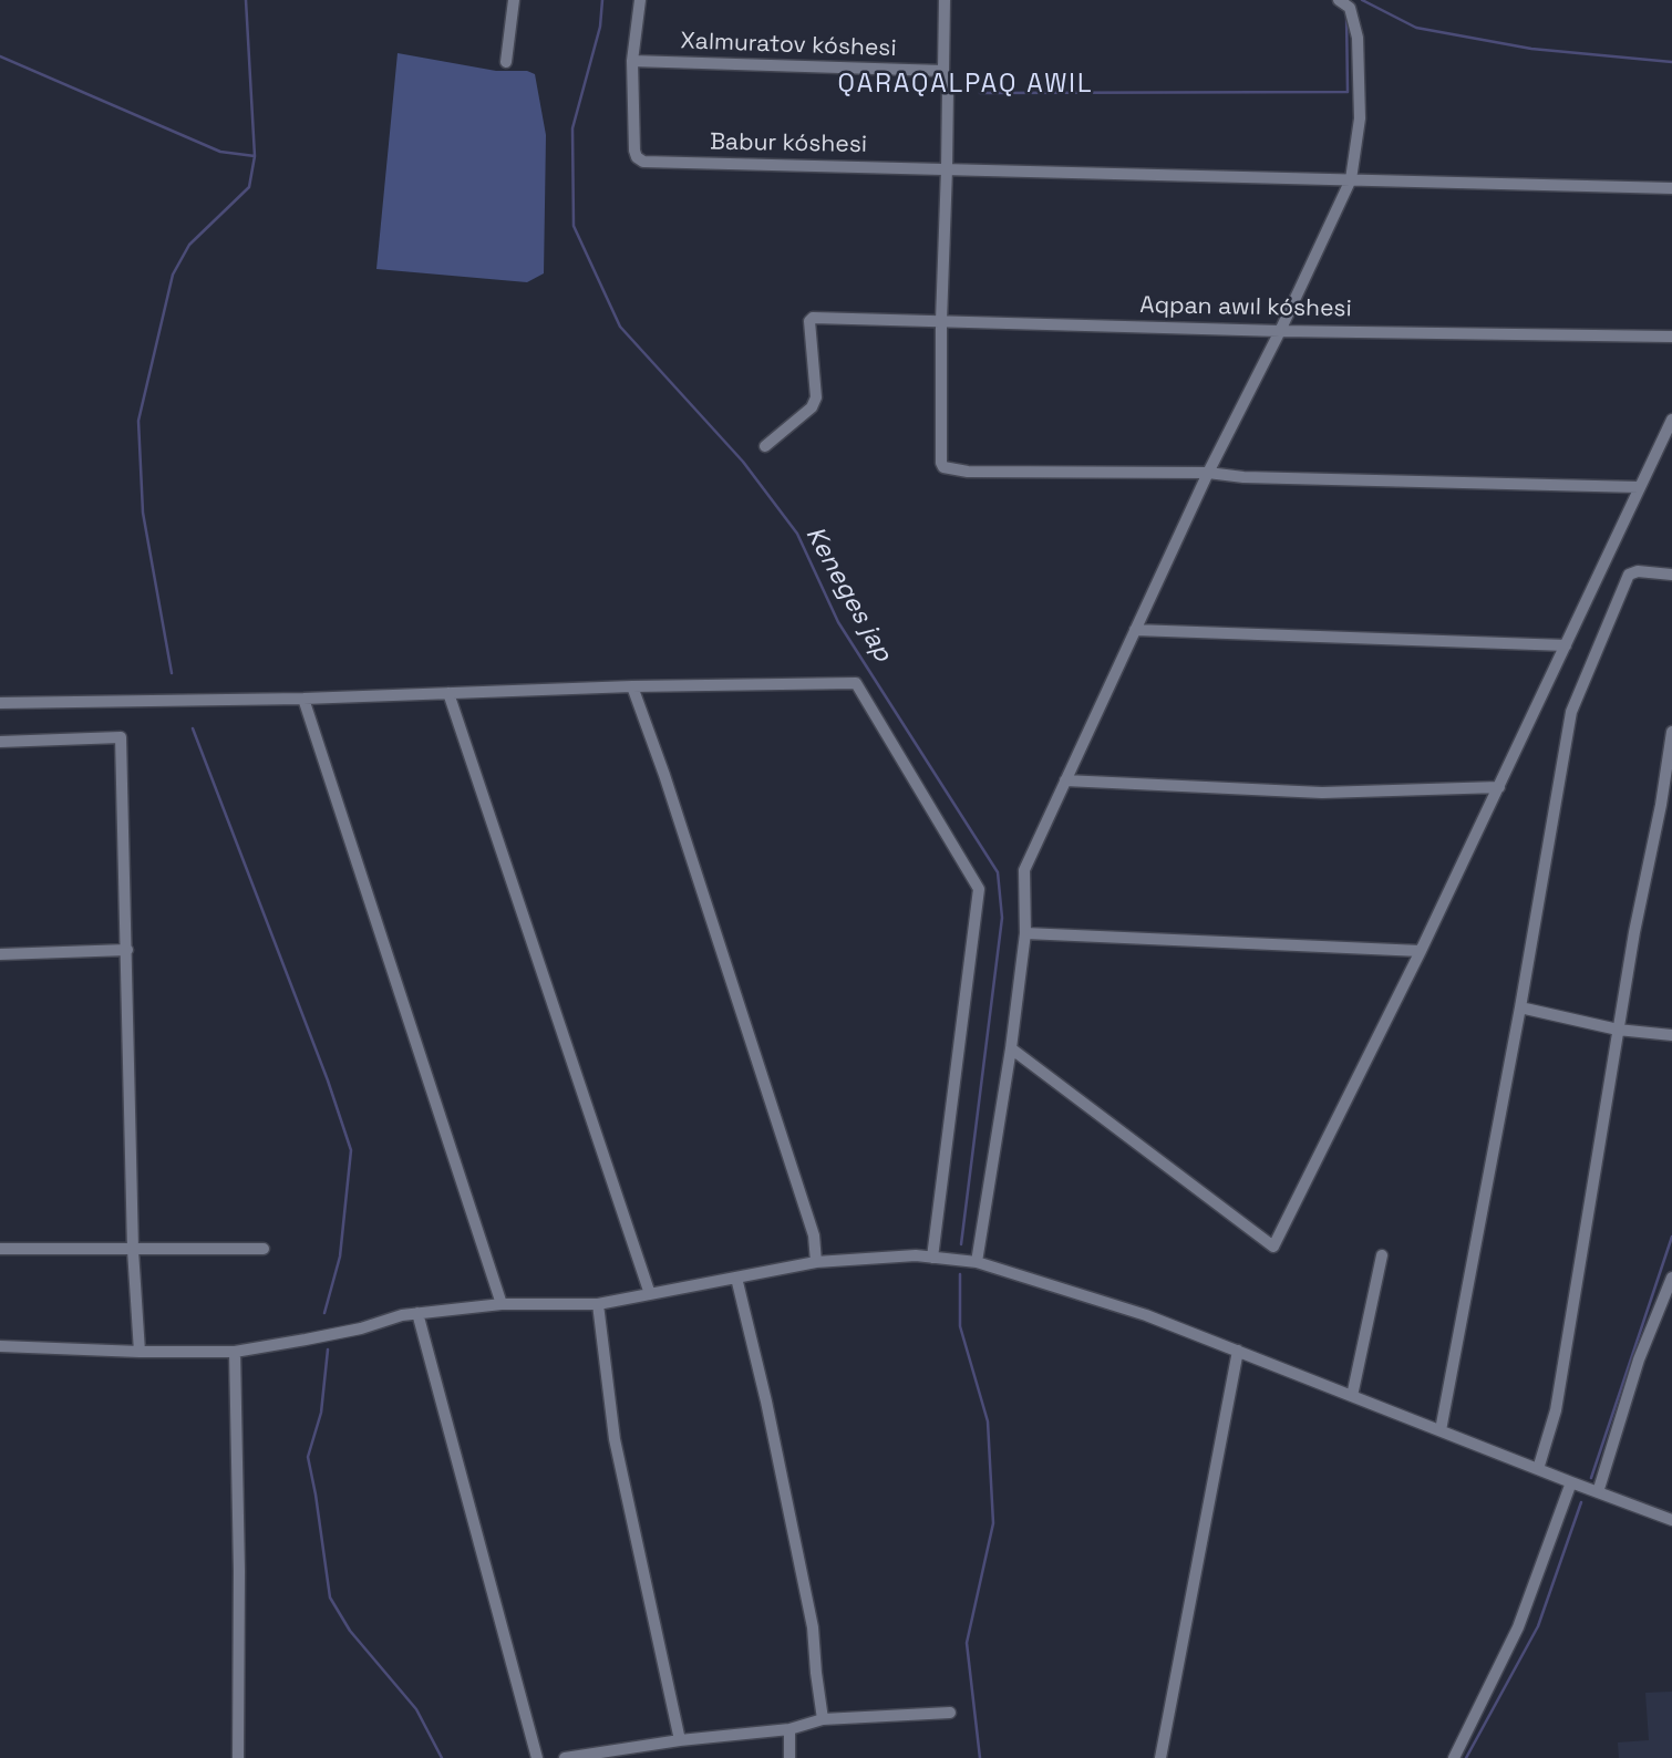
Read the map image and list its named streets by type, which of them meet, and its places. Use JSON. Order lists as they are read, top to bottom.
{
  "streets": {
    "street": ["Xalmuratov kóshesi", "Babur kóshesi", "Aqpan awıl kóshesi"]
  },
  "crossings": [
    ["Xalmuratov kóshesi", "Babur kóshesi"]
  ],
  "districts": ["QARAQALPAQ AWIL"],
  "water": ["Keneges jap"]
}
